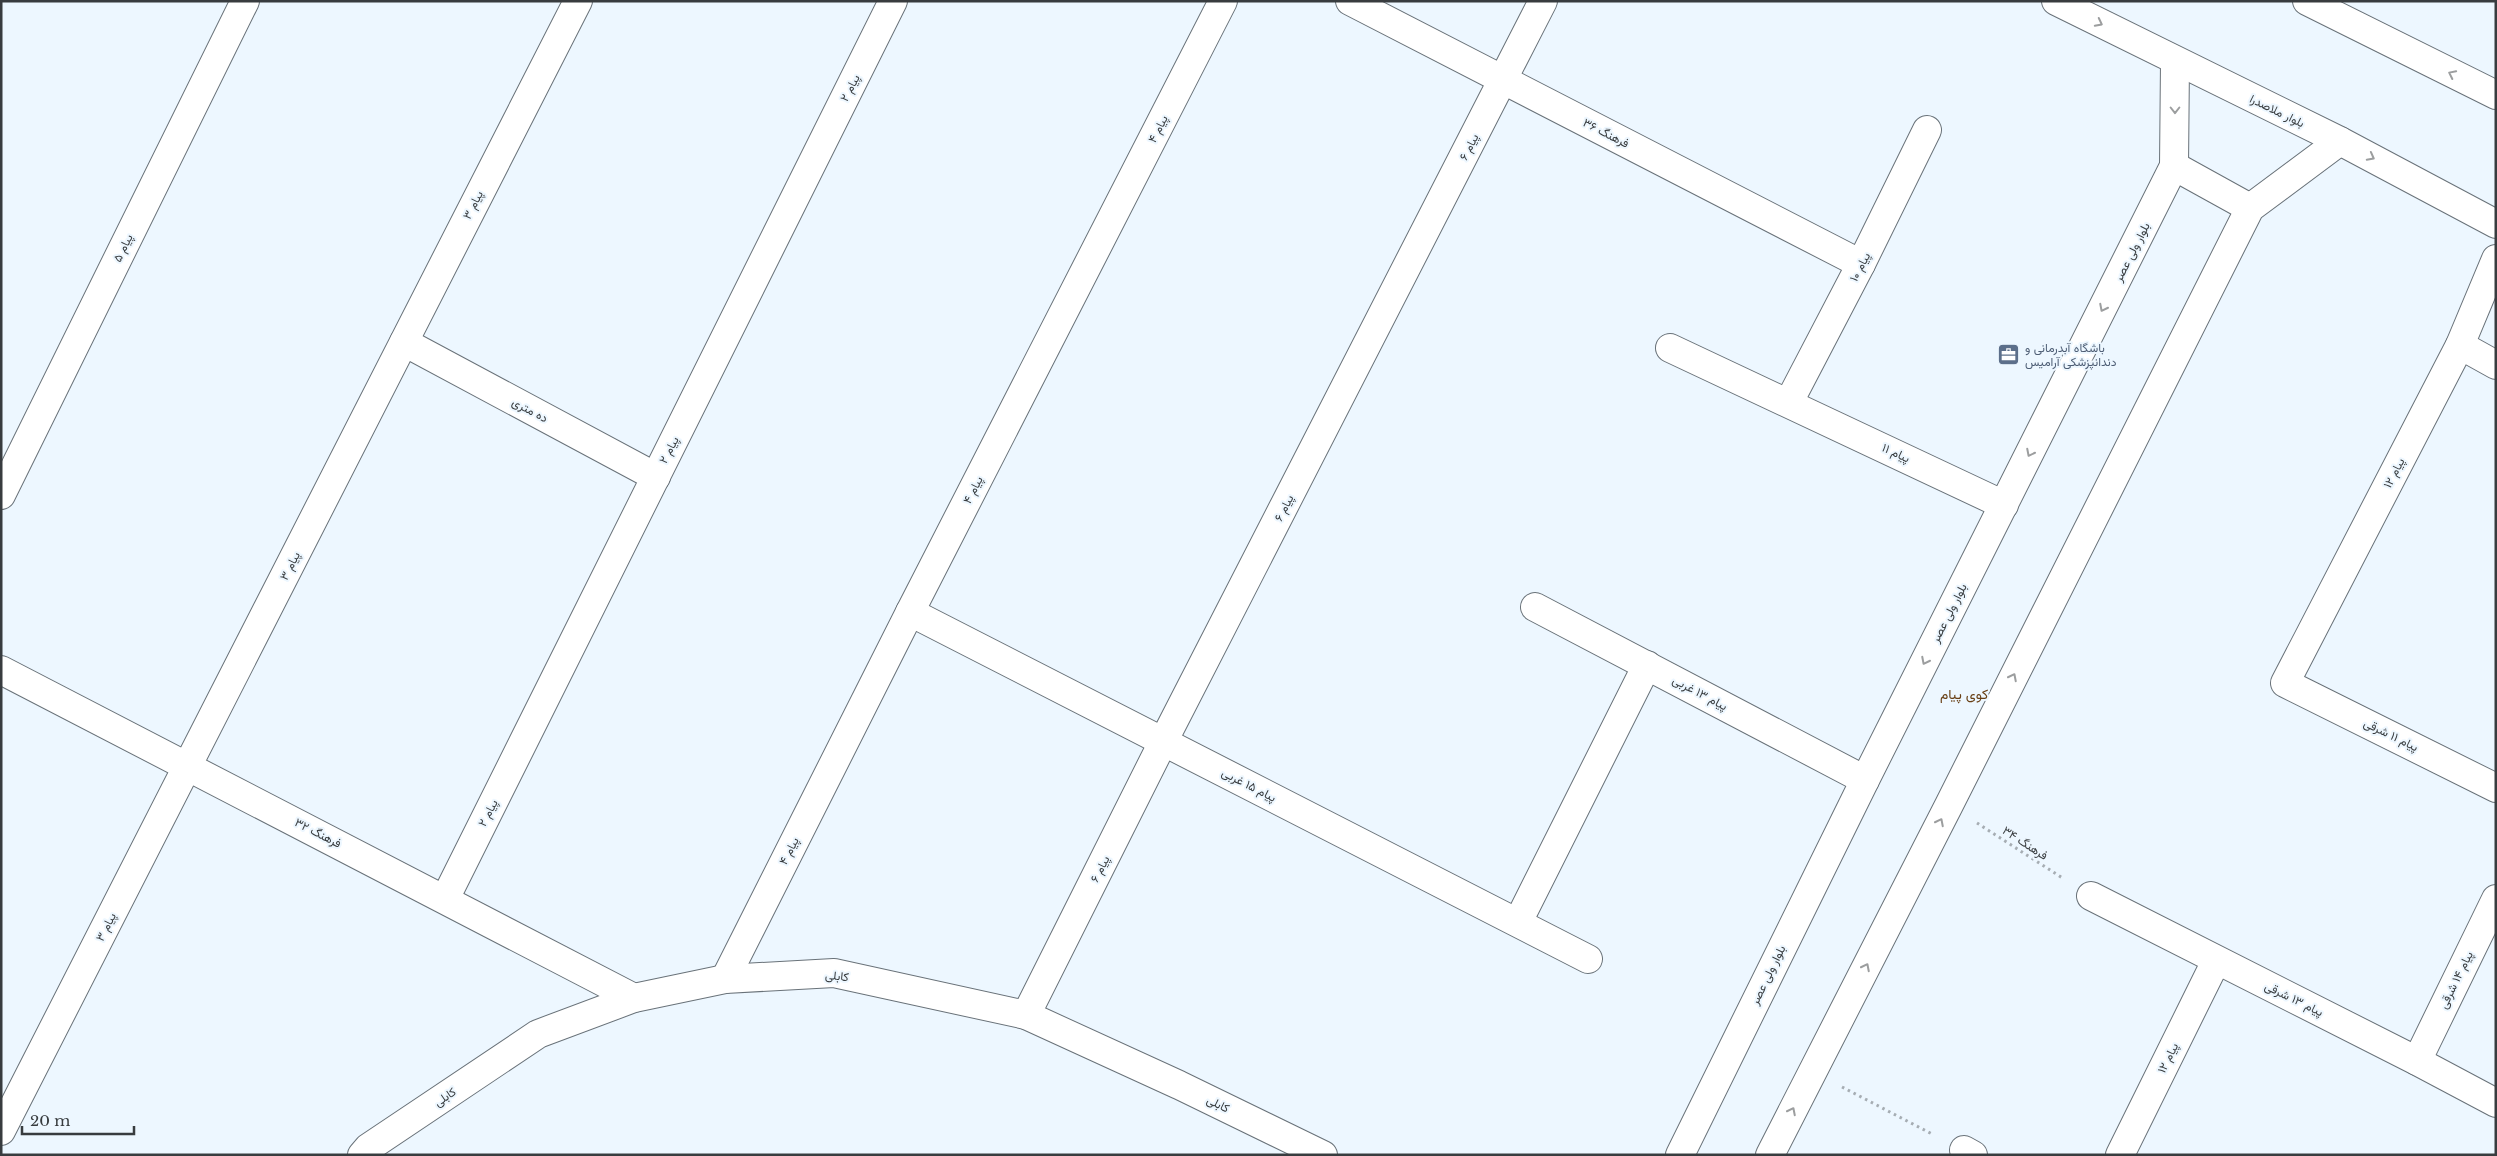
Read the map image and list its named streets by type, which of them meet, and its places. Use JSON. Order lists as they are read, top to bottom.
{
  "streets": {
    "street": [
      "پیام ۲",
      "بلوار ملاصدرا",
      "پیام ۴",
      "فرهنگ ۳۶",
      "پیام ۶",
      "پیام ۳",
      "پیام ۵",
      "بلوار ولی عصر",
      "پیام ۱۰",
      "ده متری",
      "پیام ۱۱",
      "پیام ۱۲",
      "پیام ۱۳ غربی",
      "پیام ۱۱ شرقی",
      "پیام ۱۵ غربی",
      "فرهنگ ۳۲",
      "کابلی",
      "پیام ۱۴ شرقی",
      "پیام ۱۳ شرقی"
    ],
    "path": ["فرهنگ ۳۴"]
  },
  "crossings": [
    ["پیام ۲", "ده متری"],
    ["پیام ۲", "فرهنگ ۳۲"],
    ["بلوار ملاصدرا", "بلوار ولی عصر"],
    ["پیام ۴", "پیام ۱۵ غربی"],
    ["پیام ۴", "کابلی"],
    ["فرهنگ ۳۶", "پیام ۶"],
    ["فرهنگ ۳۶", "پیام ۱۰"],
    ["پیام ۶", "پیام ۱۵ غربی"],
    ["پیام ۶", "کابلی"],
    ["پیام ۳", "ده متری"],
    ["پیام ۳", "فرهنگ ۳۲"],
    ["بلوار ولی عصر", "پیام ۱۱"],
    ["بلوار ولی عصر", "پیام ۱۳ غربی"],
    ["پیام ۱۰", "پیام ۱۱"],
    ["پیام ۱۲", "پیام ۱۱ شرقی"],
    ["پیام ۱۲", "پیام ۱۳ شرقی"],
    ["فرهنگ ۳۲", "کابلی"],
    ["فرهنگ ۳۴", "پیام ۱۳ شرقی"],
    ["پیام ۱۴ شرقی", "پیام ۱۳ شرقی"]
  ],
  "districts": ["کوی پیام"],
  "places": {
    "office": ["باشگاه آبدرمانی و دندانپزشکی آرامیس"]
  },
  "scale_bar": "20 m"
}
